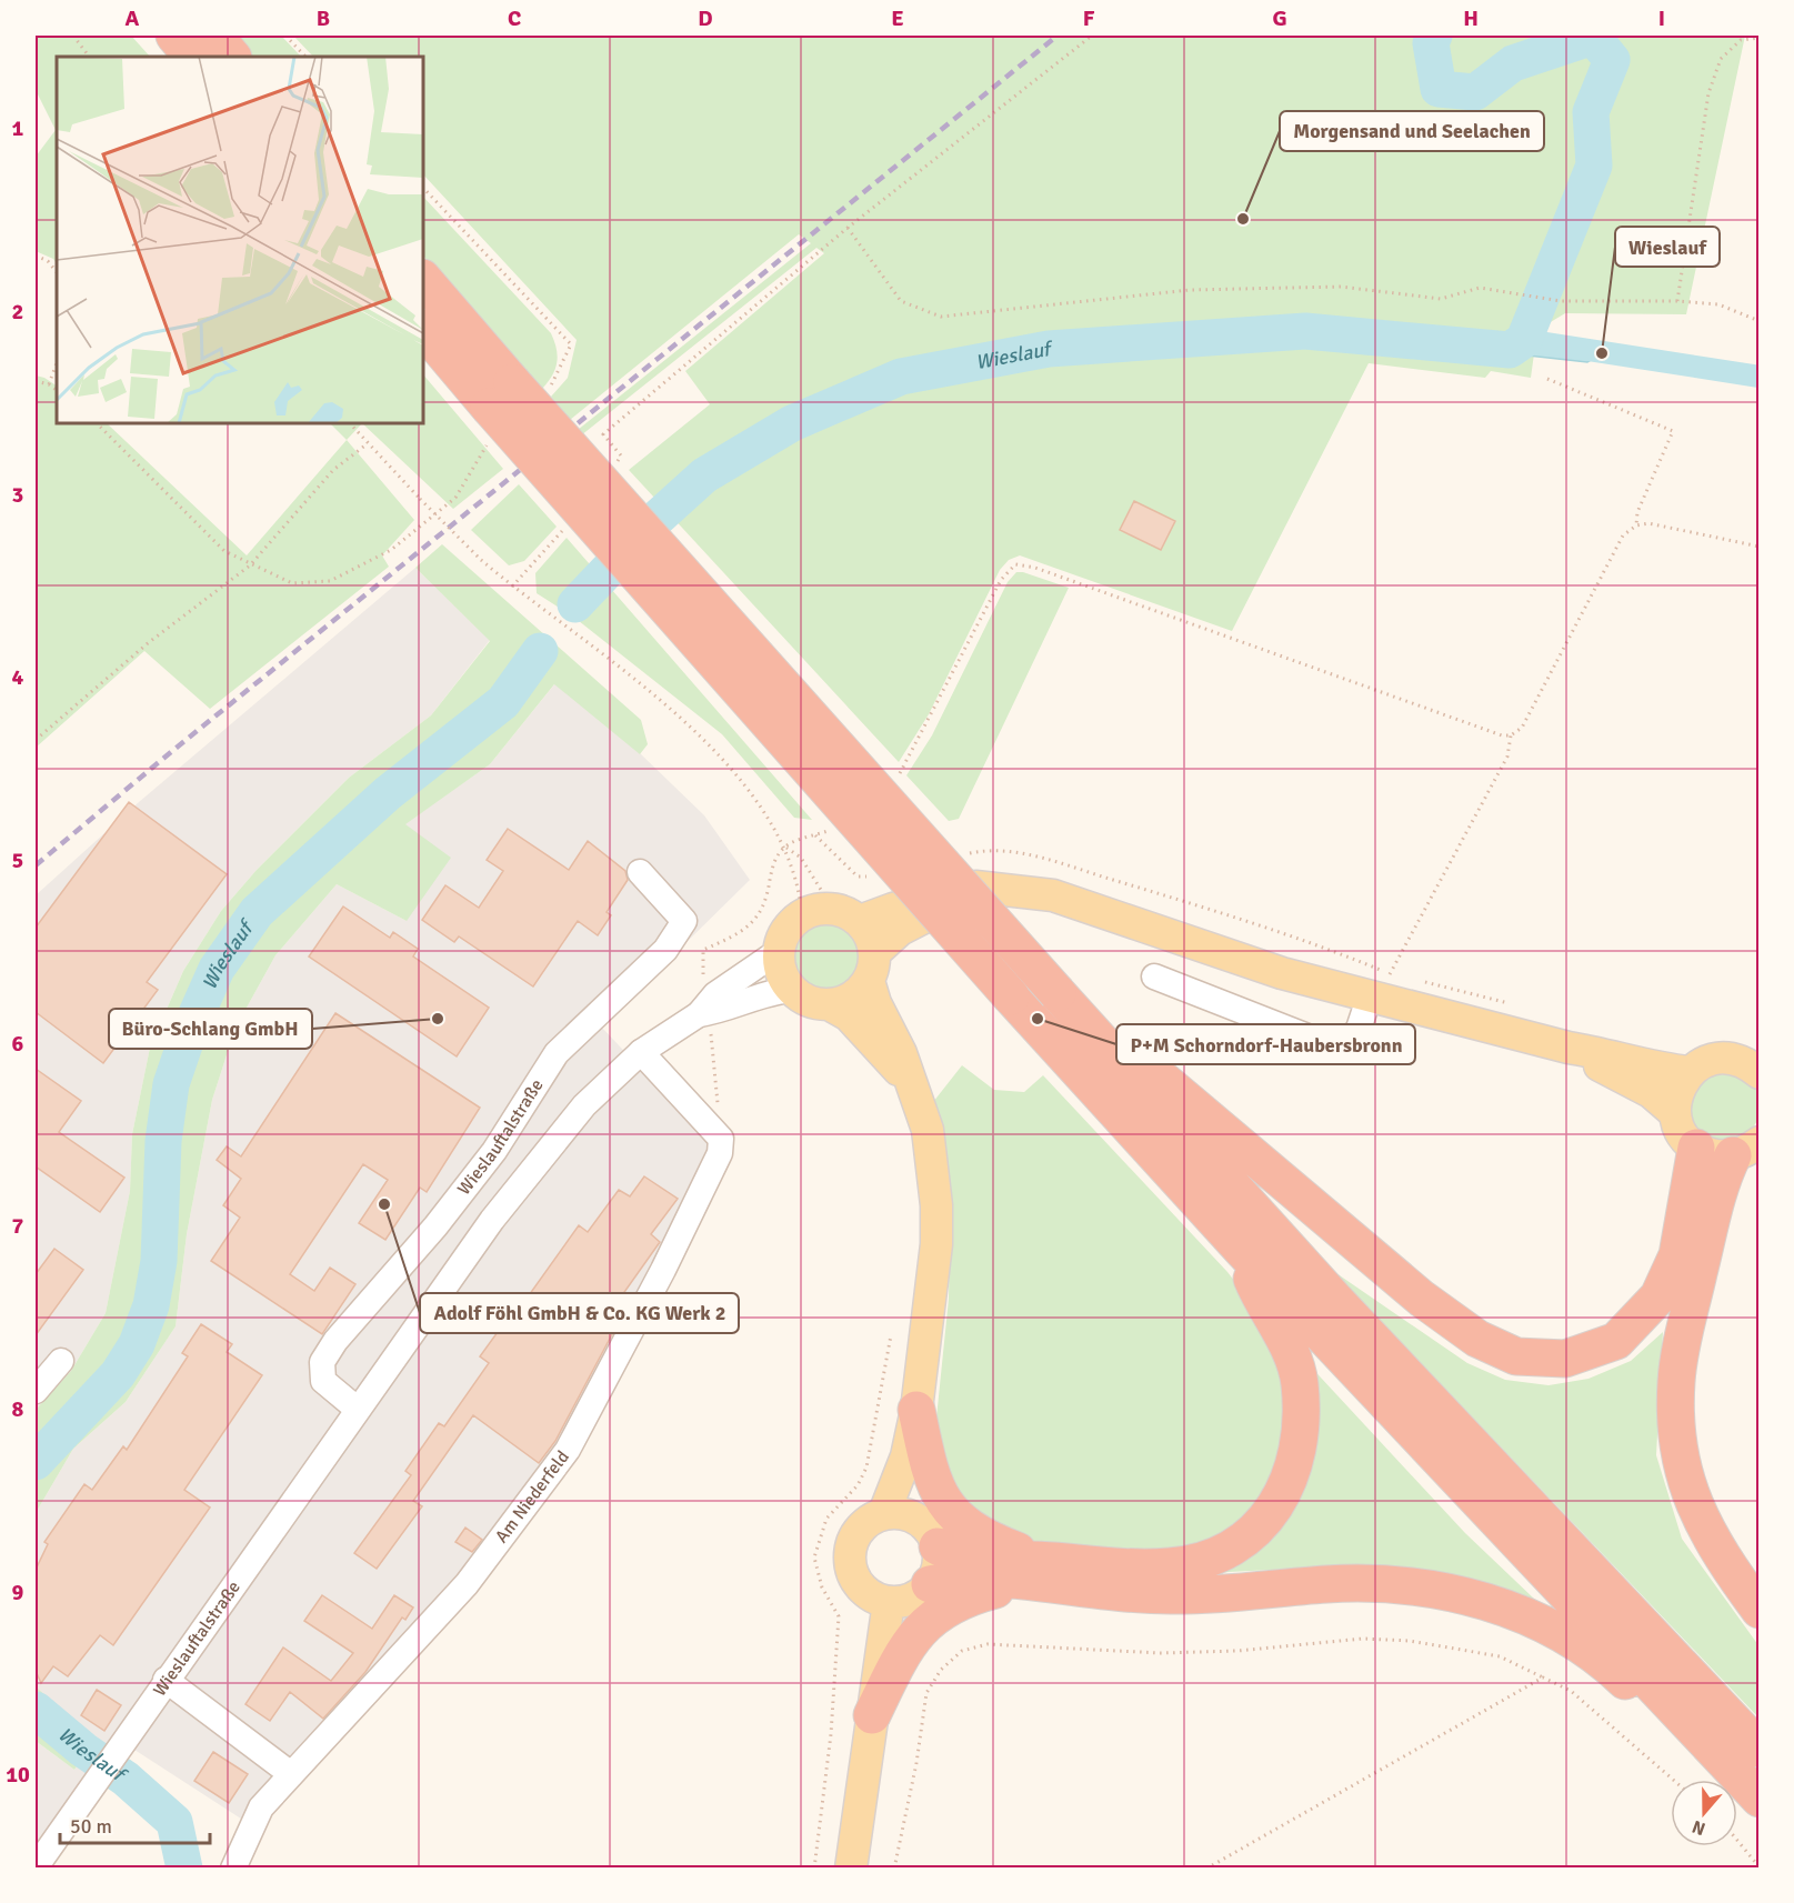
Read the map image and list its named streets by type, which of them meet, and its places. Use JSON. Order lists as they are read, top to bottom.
{
  "streets": {
    "main road": ["Wieslauftalstraße"],
    "street": ["Am Niederfeld"]
  },
  "water": ["Wieslauf"],
  "places": [
    "Morgensand und Seelachen",
    "Wieslauf",
    "Büro-Schlang GmbH",
    "P+M Schorndorf-Haubersbronn",
    "Adolf Föhl GmbH & Co. KG Werk 2"
  ],
  "scale_bar": "50 m",
  "north": "bottom",
  "grid": {
    "columns": [
      "A",
      "B",
      "C",
      "D",
      "E",
      "F",
      "G",
      "H",
      "I"
    ],
    "rows": [
      "1",
      "2",
      "3",
      "4",
      "5",
      "6",
      "7",
      "8",
      "9",
      "10"
    ]
  }
}
